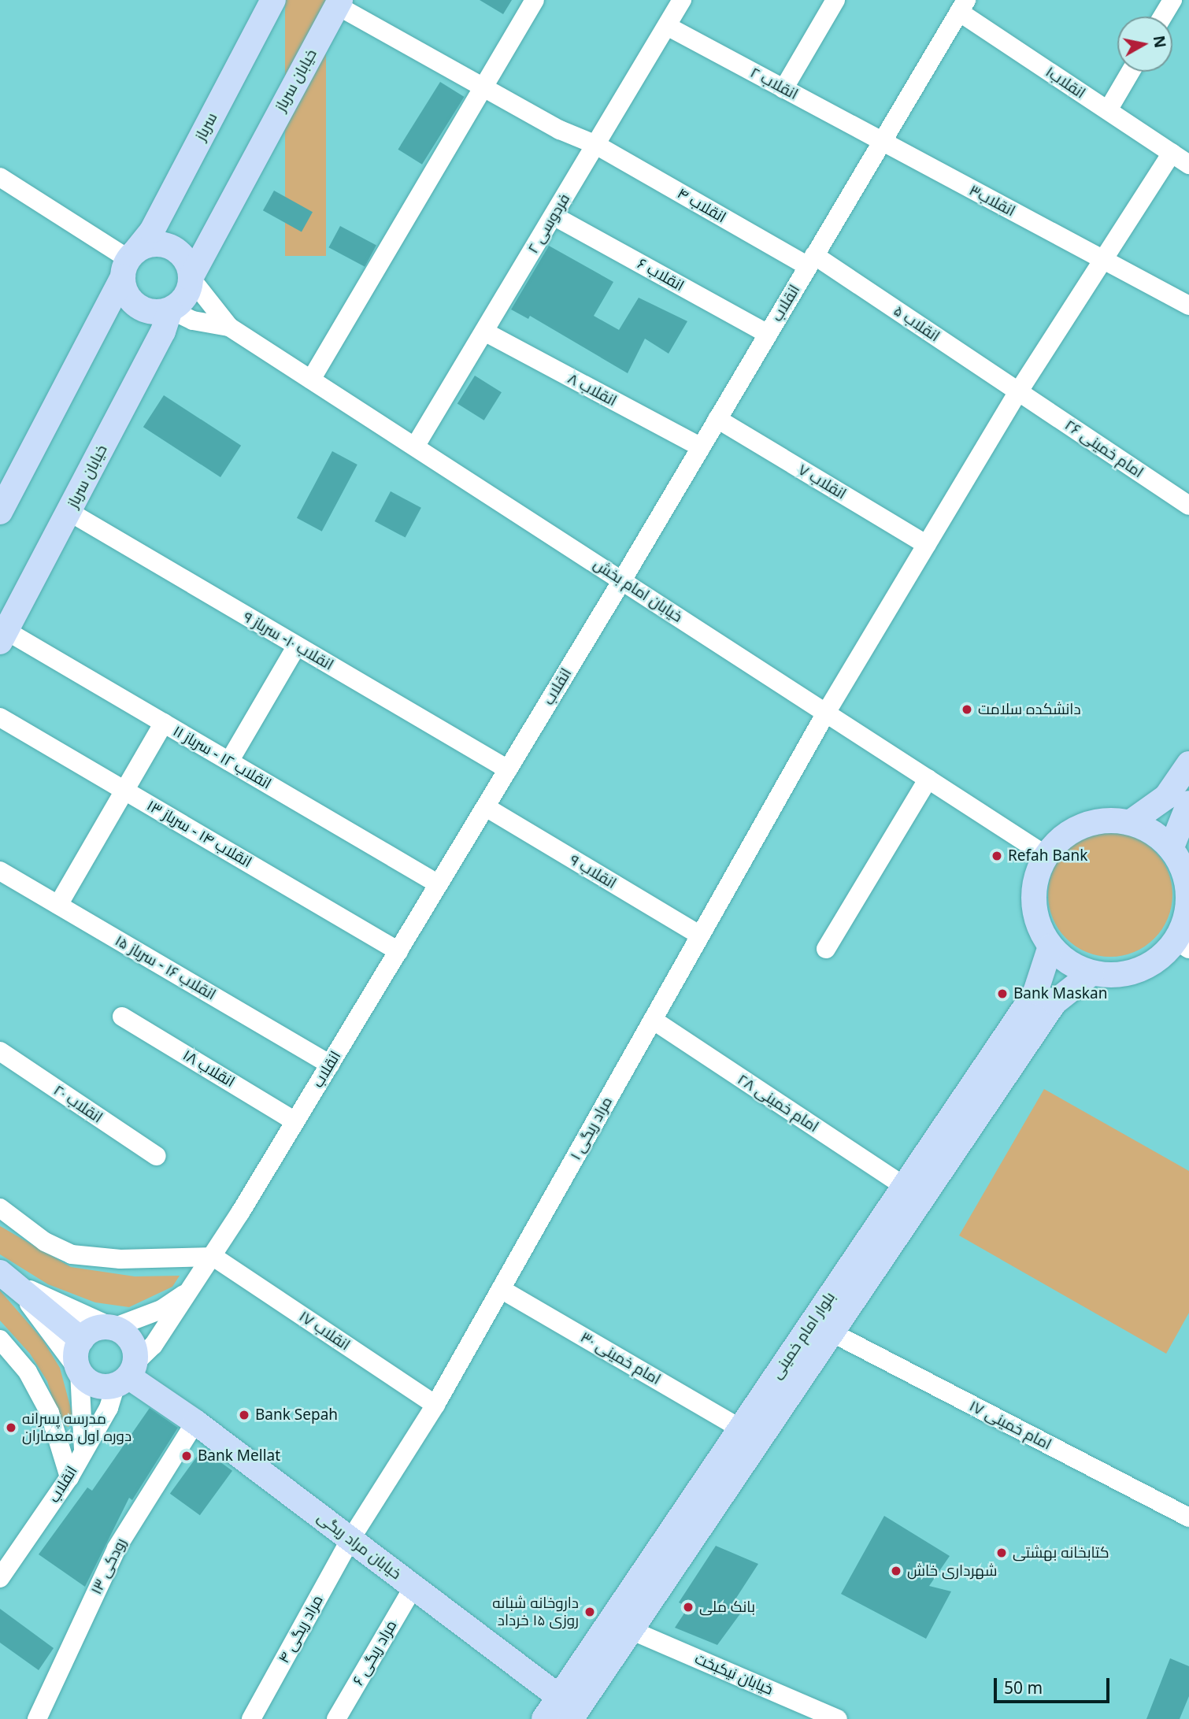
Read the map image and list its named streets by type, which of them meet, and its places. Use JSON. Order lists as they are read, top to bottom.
{
  "streets": {
    "main road": [
      "خیابان سرباز",
      "سرباز",
      "بلوار امام خمینی",
      "خیابان مراد ریگی"
    ],
    "street": [
      "انقلاب۱",
      "انقلاب ۲",
      "انقلاب۳",
      "انقلاب ۴",
      "فردوسی ۲",
      "انقلاب ۶",
      "انقلاب",
      "انقلاب ۵",
      "انقلاب ۸",
      "امام خمینی ۲۶",
      "انقلاب ۷",
      "خیابان امام بخش",
      "انقلاب ۱۰- سرباز ۹",
      "انقلاب ۱۲ - سرباز ۱۱",
      "انقلاب ۱۴ - سرباز ۱۳",
      "انقلاب ۹",
      "انقلاب ۱۶ - سرباز ۱۵",
      "انقلاب ۱۸",
      "امام خمینی ۲۸",
      "انقلاب ۲۰",
      "مراد ریگی ۱",
      "انقلاب ۱۷",
      "امام خمینی ۳۰",
      "امام خمینی ۱۷",
      "رودکی ۱۳",
      "مراد ریگی ۴",
      "مراد ریگی ۶",
      "خیابان نیکبخت"
    ]
  },
  "crossings": [
    ["خیابان سرباز", "سرباز"],
    ["خیابان سرباز", "انقلاب ۴"],
    ["خیابان سرباز", "انقلاب ۱۰- سرباز ۹"],
    ["خیابان سرباز", "انقلاب ۱۲ - سرباز ۱۱"],
    ["انقلاب۱", "انقلاب"],
    ["انقلاب۱", "مراد ریگی ۱"],
    ["انقلاب ۲", "انقلاب۳"],
    ["انقلاب ۲", "فردوسی ۲"],
    ["انقلاب ۲", "انقلاب"],
    ["انقلاب۳", "انقلاب"],
    ["انقلاب۳", "مراد ریگی ۱"],
    ["انقلاب ۴", "فردوسی ۲"],
    ["انقلاب ۴", "انقلاب"],
    ["انقلاب ۴", "انقلاب ۵"],
    ["فردوسی ۲", "انقلاب ۶"],
    ["فردوسی ۲", "انقلاب ۸"],
    ["فردوسی ۲", "خیابان امام بخش"],
    ["انقلاب ۶", "انقلاب"],
    ["انقلاب", "انقلاب ۵"],
    ["انقلاب", "انقلاب ۸"],
    ["انقلاب", "انقلاب ۷"],
    ["انقلاب", "خیابان امام بخش"],
    ["انقلاب", "انقلاب ۱۰- سرباز ۹"],
    ["انقلاب", "انقلاب ۱۲ - سرباز ۱۱"],
    ["انقلاب", "انقلاب ۱۴ - سرباز ۱۳"],
    ["انقلاب", "انقلاب ۹"],
    ["انقلاب", "انقلاب ۱۶ - سرباز ۱۵"],
    ["انقلاب", "انقلاب ۱۸"],
    ["انقلاب", "انقلاب ۱۷"],
    ["انقلاب", "خیابان مراد ریگی"],
    ["انقلاب ۵", "امام خمینی ۲۶"],
    ["انقلاب ۵", "مراد ریگی ۱"],
    ["امام خمینی ۲۶", "مراد ریگی ۱"],
    ["انقلاب ۷", "مراد ریگی ۱"],
    ["خیابان امام بخش", "مراد ریگی ۱"],
    ["خیابان امام بخش", "بلوار امام خمینی"],
    ["انقلاب ۹", "مراد ریگی ۱"],
    ["امام خمینی ۲۸", "مراد ریگی ۱"],
    ["امام خمینی ۲۸", "بلوار امام خمینی"],
    ["مراد ریگی ۱", "انقلاب ۱۷"],
    ["مراد ریگی ۱", "امام خمینی ۳۰"],
    ["مراد ریگی ۱", "خیابان مراد ریگی"],
    ["مراد ریگی ۱", "مراد ریگی ۴"],
    ["بلوار امام خمینی", "امام خمینی ۳۰"],
    ["بلوار امام خمینی", "امام خمینی ۱۷"],
    ["بلوار امام خمینی", "خیابان مراد ریگی"],
    ["بلوار امام خمینی", "خیابان نیکبخت"],
    ["خیابان مراد ریگی", "رودکی ۱۳"],
    ["خیابان مراد ریگی", "مراد ریگی ۴"],
    ["خیابان مراد ریگی", "مراد ریگی ۶"]
  ],
  "places": [
    "دانشکده سلامت",
    "Refah Bank",
    "Bank Maskan",
    "Bank Sepah",
    "مدرسه پسرانه دوره اول معماران",
    "Bank Mellat",
    "کتابخانه بهشتی",
    "شهرداری خاش",
    "بانک ملی",
    "داروخانه شبانه روزی ۱۵ خرداد"
  ],
  "scale_bar": "50 m",
  "north": "right"
}
